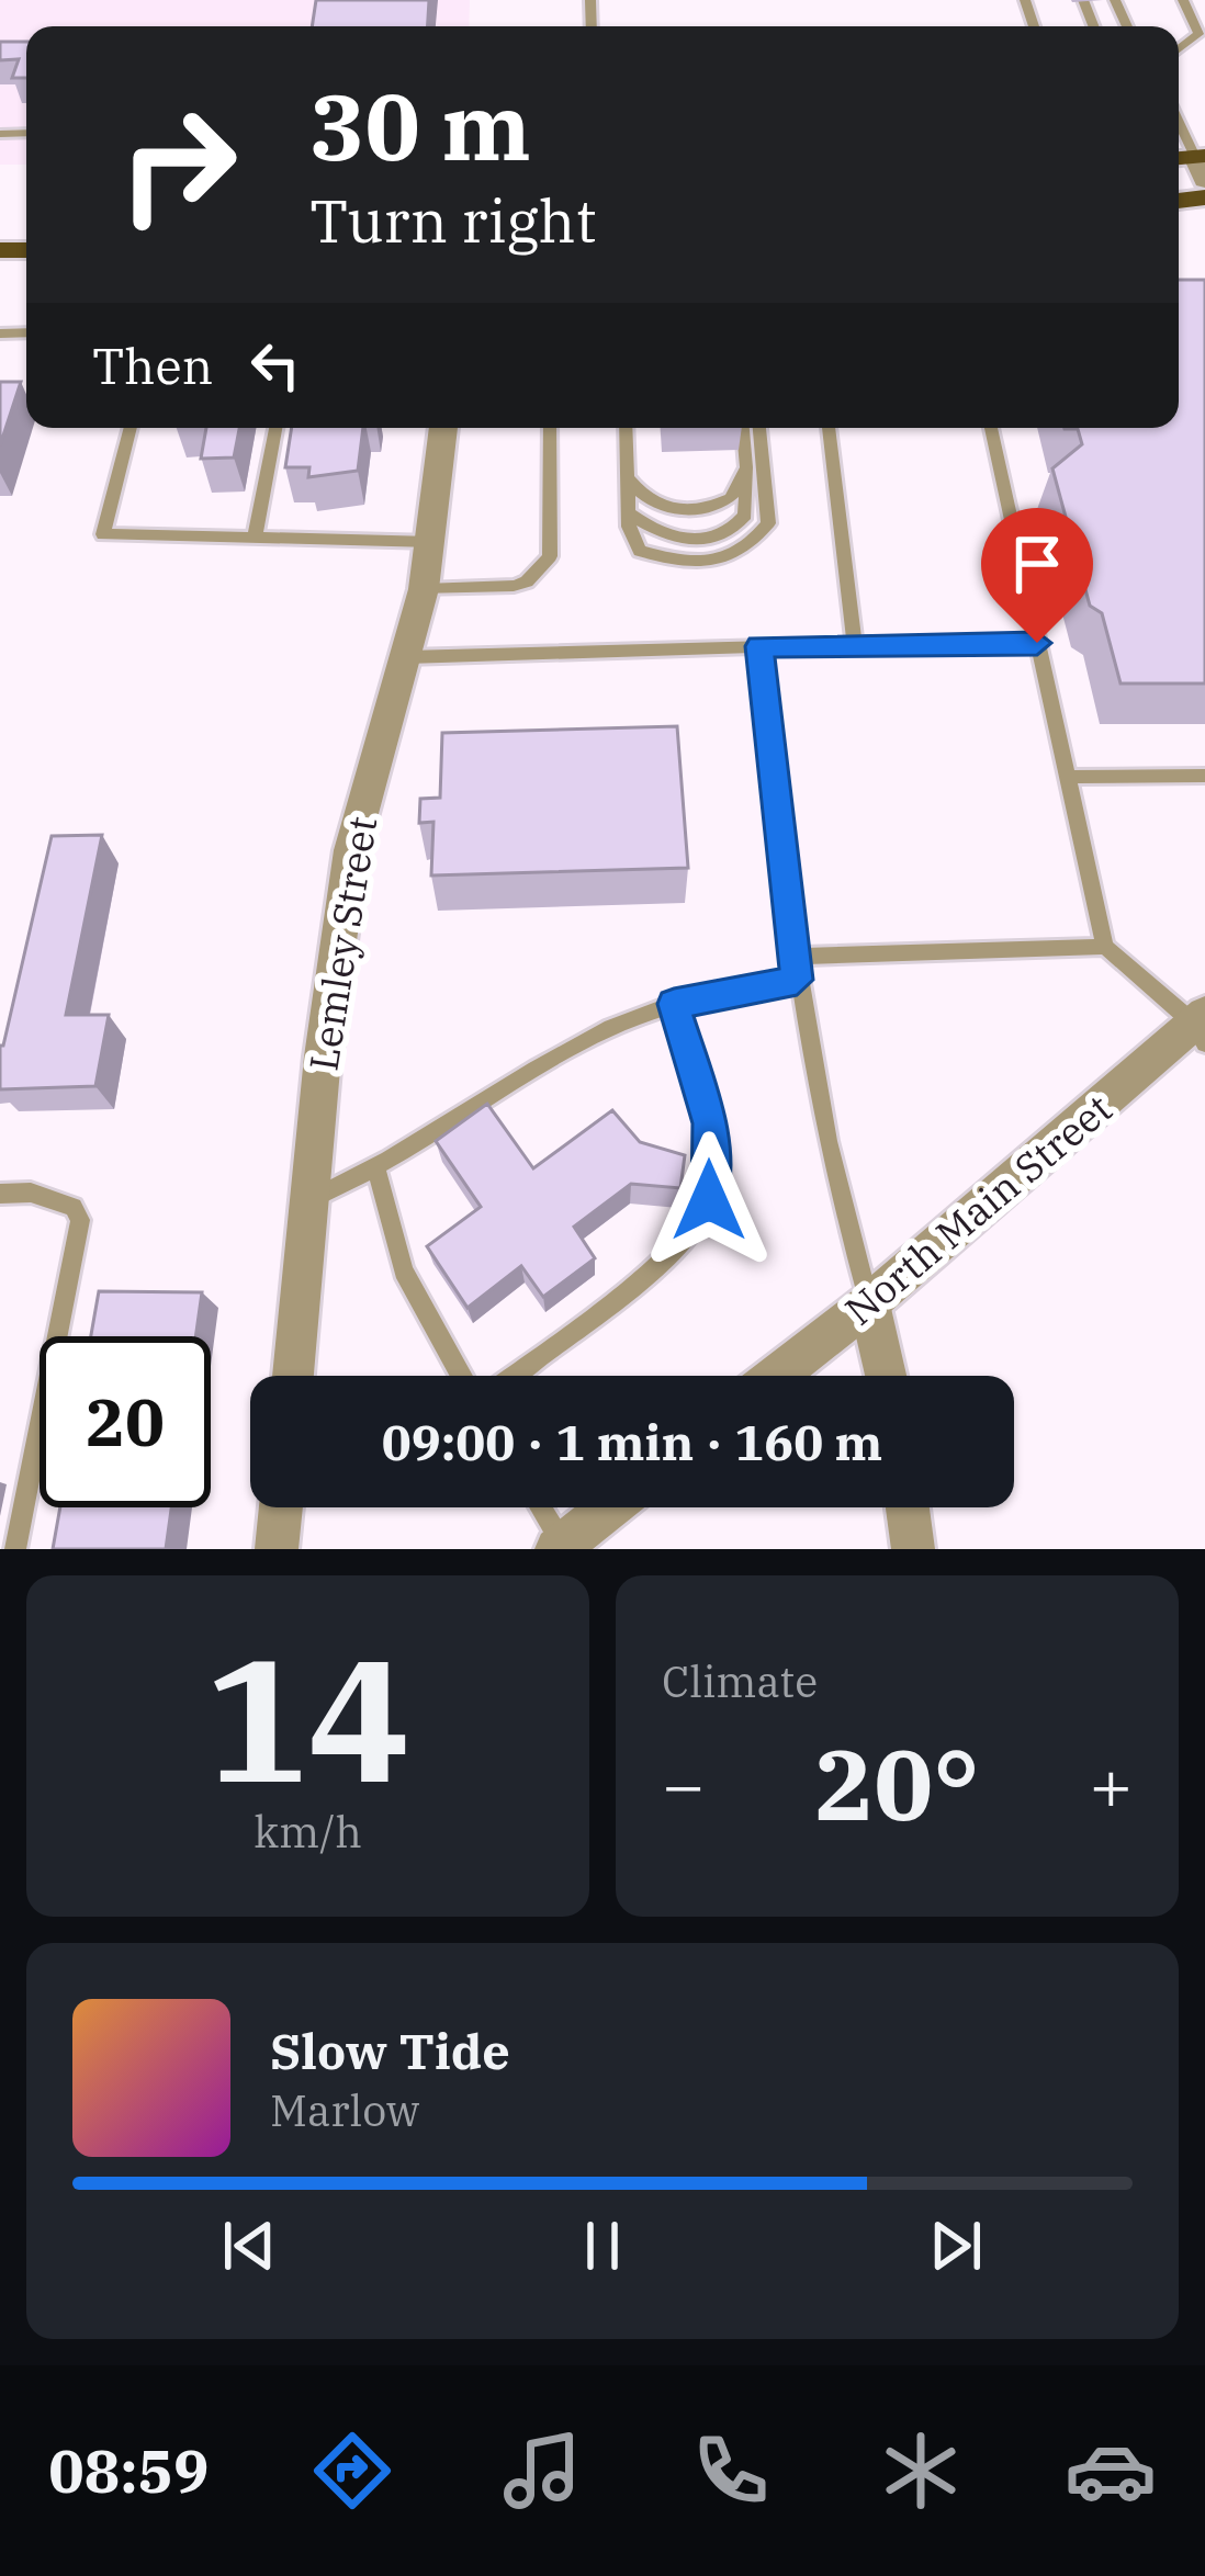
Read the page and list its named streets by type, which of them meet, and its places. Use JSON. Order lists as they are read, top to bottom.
{
  "streets": {
    "street": ["Lemley Street", "North Main Street"]
  },
  "page": {
    "turn": ["30 m", "Turn right"],
    "then": "Then",
    "limit": "20",
    "trip": "09:00 · 1 min · 160 m",
    "tile": [
      ["14", "km/h"],
      "Climate"
    ],
    "heat": ["−", "20°", "+"],
    "song": ["Slow Tide", "Marlow"],
    "tabs": "08:59"
  }
}
